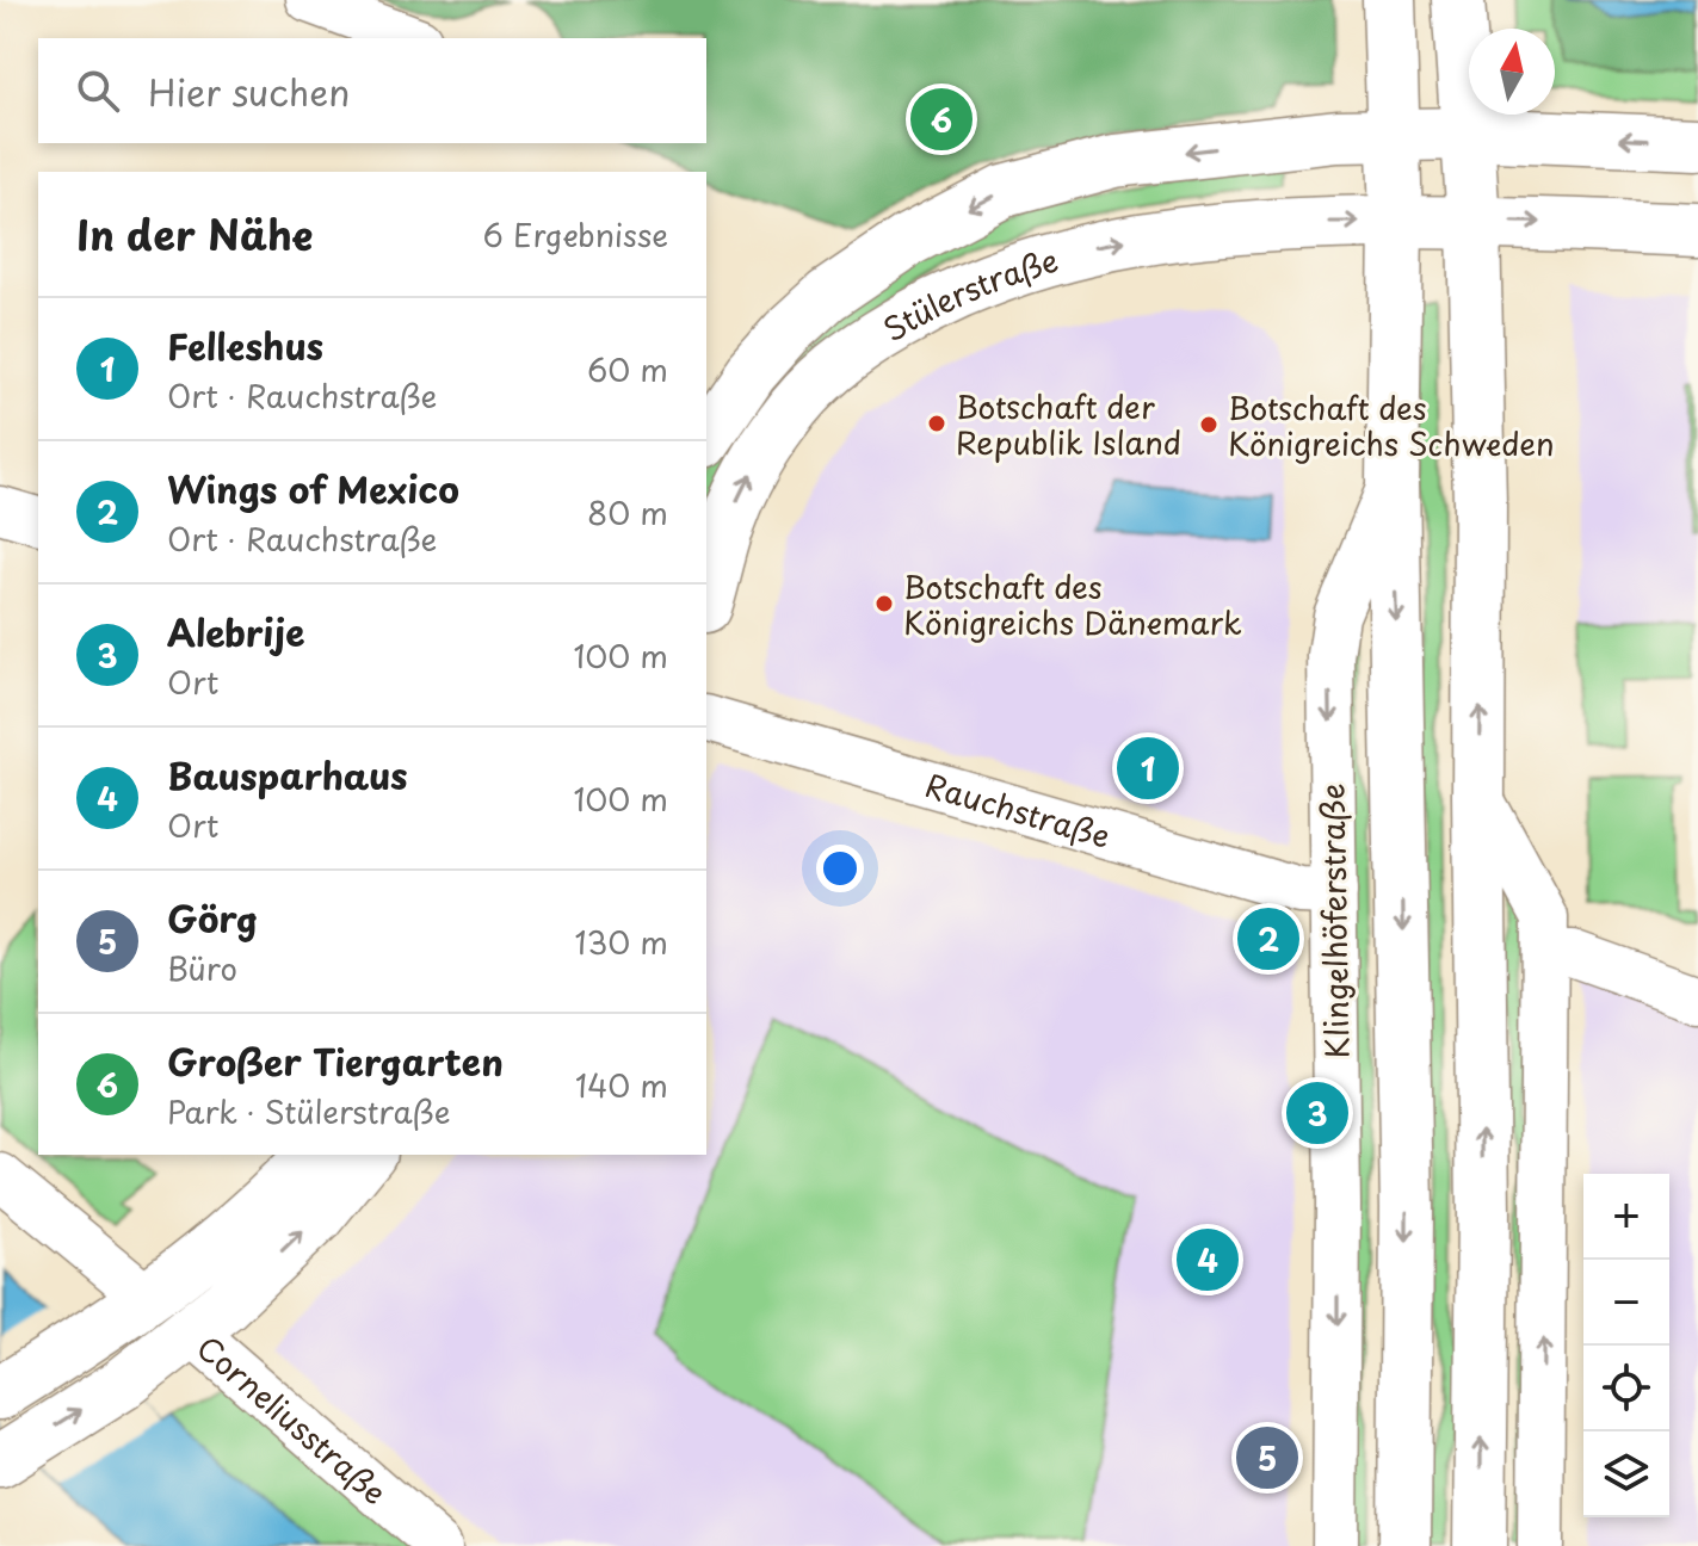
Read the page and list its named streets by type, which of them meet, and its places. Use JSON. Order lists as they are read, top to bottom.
{
  "streets": {
    "main road": ["Stülerstraße", "Klingelhöferstraße"],
    "street": ["Rauchstraße", "Corneliusstraße"]
  },
  "crossings": [
    ["Stülerstraße", "Klingelhöferstraße"],
    ["Rauchstraße", "Klingelhöferstraße"]
  ],
  "places": ["Botschaft der Republik Island", "Botschaft des Königreichs Schweden", "Botschaft des Königreichs Dänemark"],
  "north": "top",
  "page": {
    "search": "Hier suchen",
    "pins": [
      "6",
      "1",
      "2",
      "3",
      "4",
      "5"
    ],
    "heading": ["In der Nähe", "6 Ergebnisse"],
    "list": [
      {
        "mark": "1",
        "name": "Felleshus",
        "note": "Ort · Rauchstraße",
        "value": "60 m"
      },
      {
        "mark": "2",
        "name": "Wings of Mexico",
        "note": "Ort · Rauchstraße",
        "value": "80 m"
      },
      {
        "mark": "3",
        "name": "Alebrije",
        "note": "Ort",
        "value": "100 m"
      },
      {
        "mark": "4",
        "name": "Bausparhaus",
        "note": "Ort",
        "value": "100 m"
      },
      {
        "mark": "5",
        "name": "Görg",
        "note": "Büro",
        "value": "130 m"
      },
      {
        "mark": "6",
        "name": "Großer Tiergarten",
        "note": "Park · Stülerstraße",
        "value": "140 m"
      }
    ],
    "map_buttons": ["+", "−"]
  }
}
